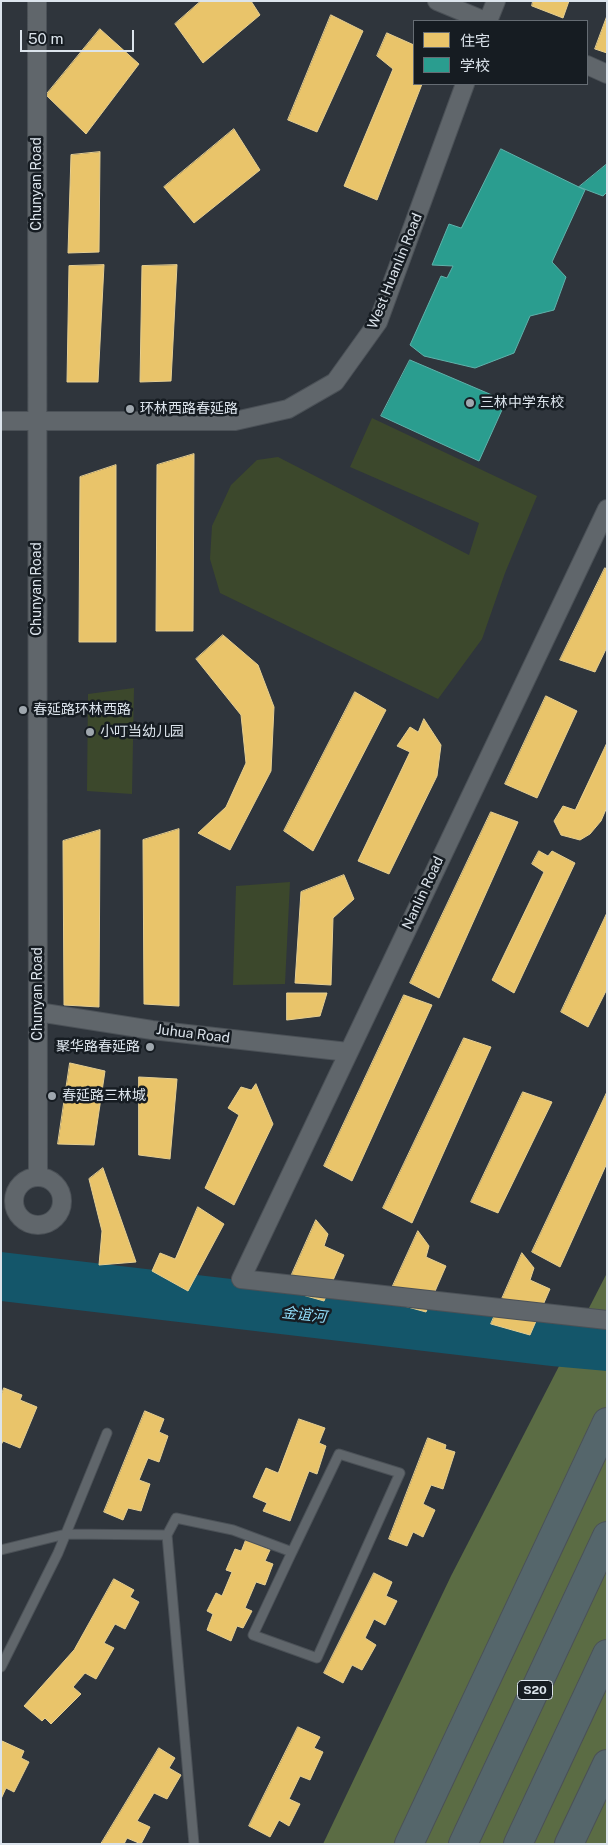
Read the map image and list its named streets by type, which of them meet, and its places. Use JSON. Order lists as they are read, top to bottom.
{
  "streets": {
    "highway": ["S20"],
    "street": [
      "Chunyan Road",
      "West Huanlin Road",
      "Nanlin Road",
      "Juhua Road"
    ]
  },
  "crossings": [
    ["Chunyan Road", "West Huanlin Road"],
    ["Chunyan Road", "Juhua Road"],
    ["Nanlin Road", "Juhua Road"]
  ],
  "water": ["金谊河"],
  "places": [
    "三林中学东校",
    "环林西路春延路",
    "春延路环林西路",
    "小叮当幼儿园",
    "聚华路春延路",
    "春延路三林城"
  ],
  "legend": ["住宅", "学校"],
  "scale_bar": "50 m"
}
